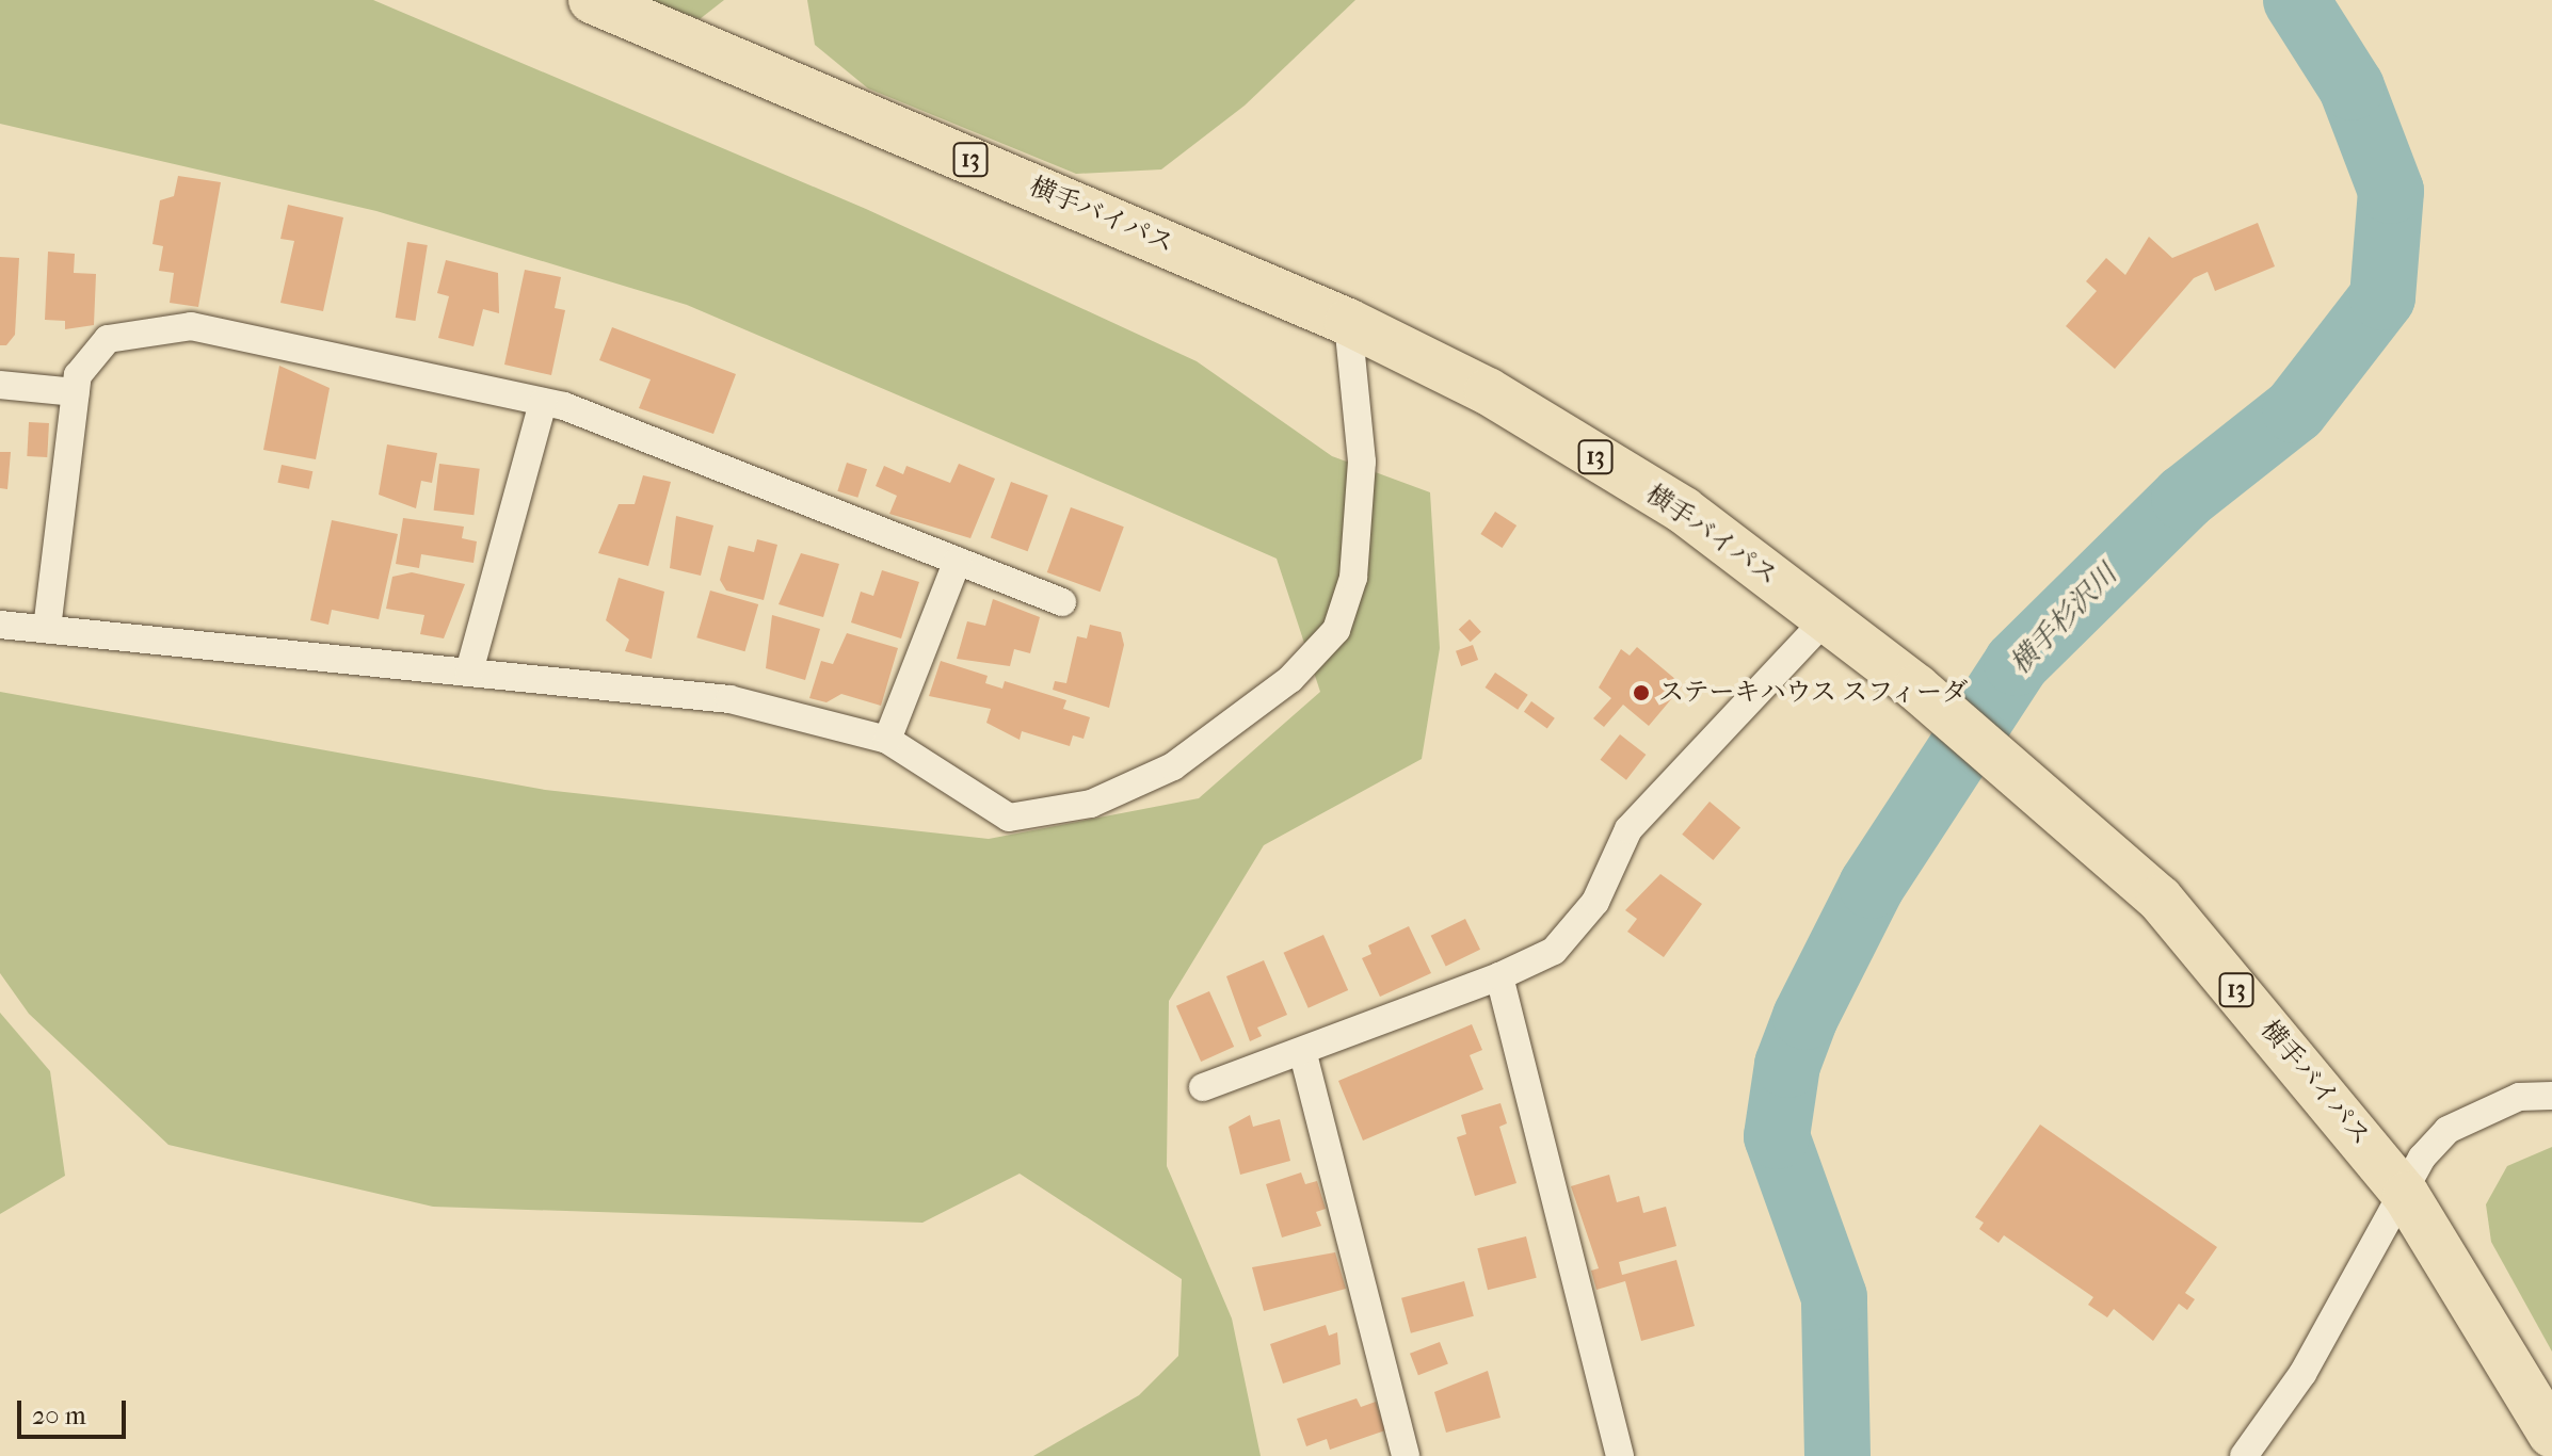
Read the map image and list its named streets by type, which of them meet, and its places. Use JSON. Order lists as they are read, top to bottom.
{
  "streets": {
    "highway": ["13", "横手バイパス"]
  },
  "water": ["横手杉沢川"],
  "places": ["ステーキハウス スフィーダ"],
  "scale_bar": "20 m"
}
